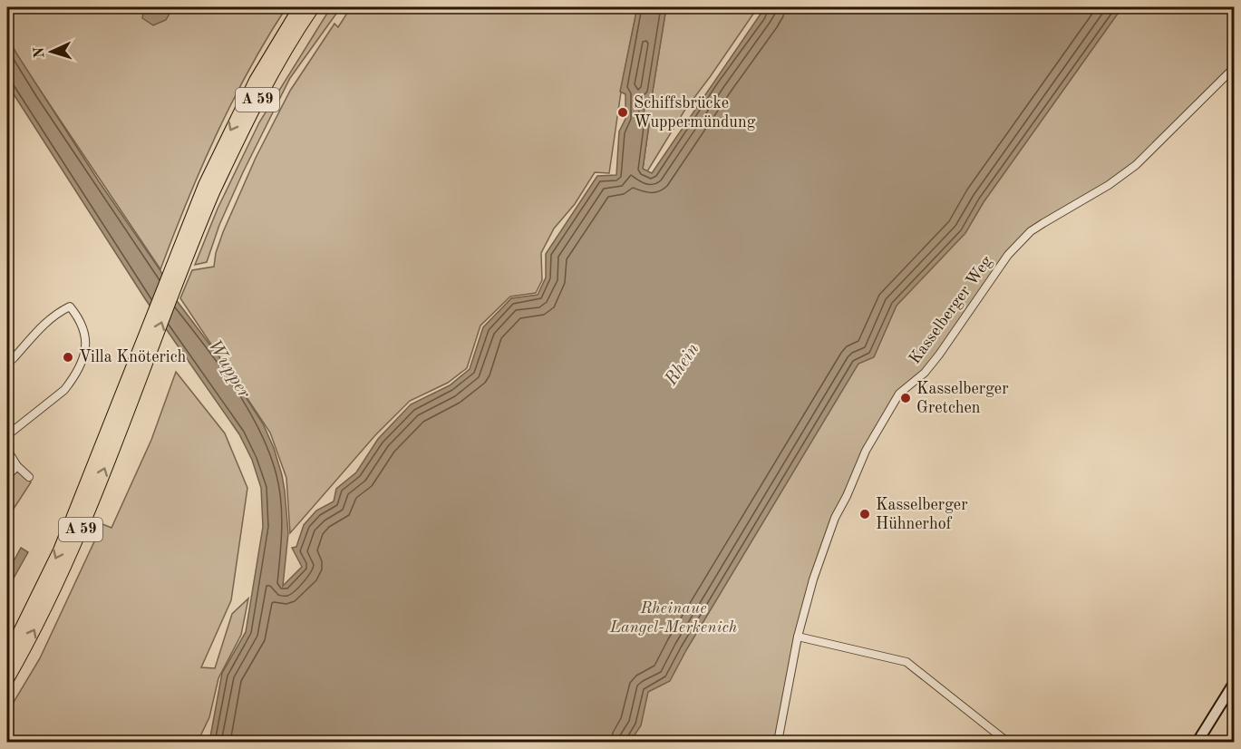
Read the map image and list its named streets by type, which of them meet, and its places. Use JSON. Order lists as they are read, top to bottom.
{
  "streets": {
    "highway": ["A 59"],
    "street": ["Kasselberger Weg"]
  },
  "water": ["Rhein", "Wupper"],
  "parks": ["Rheinaue Langel-Merkenich"],
  "places": [
    "Schiffsbrücke Wuppermündung",
    "Villa Knöterich",
    "Kasselberger Gretchen",
    "Kasselberger Hühnerhof"
  ],
  "north": "left"
}
